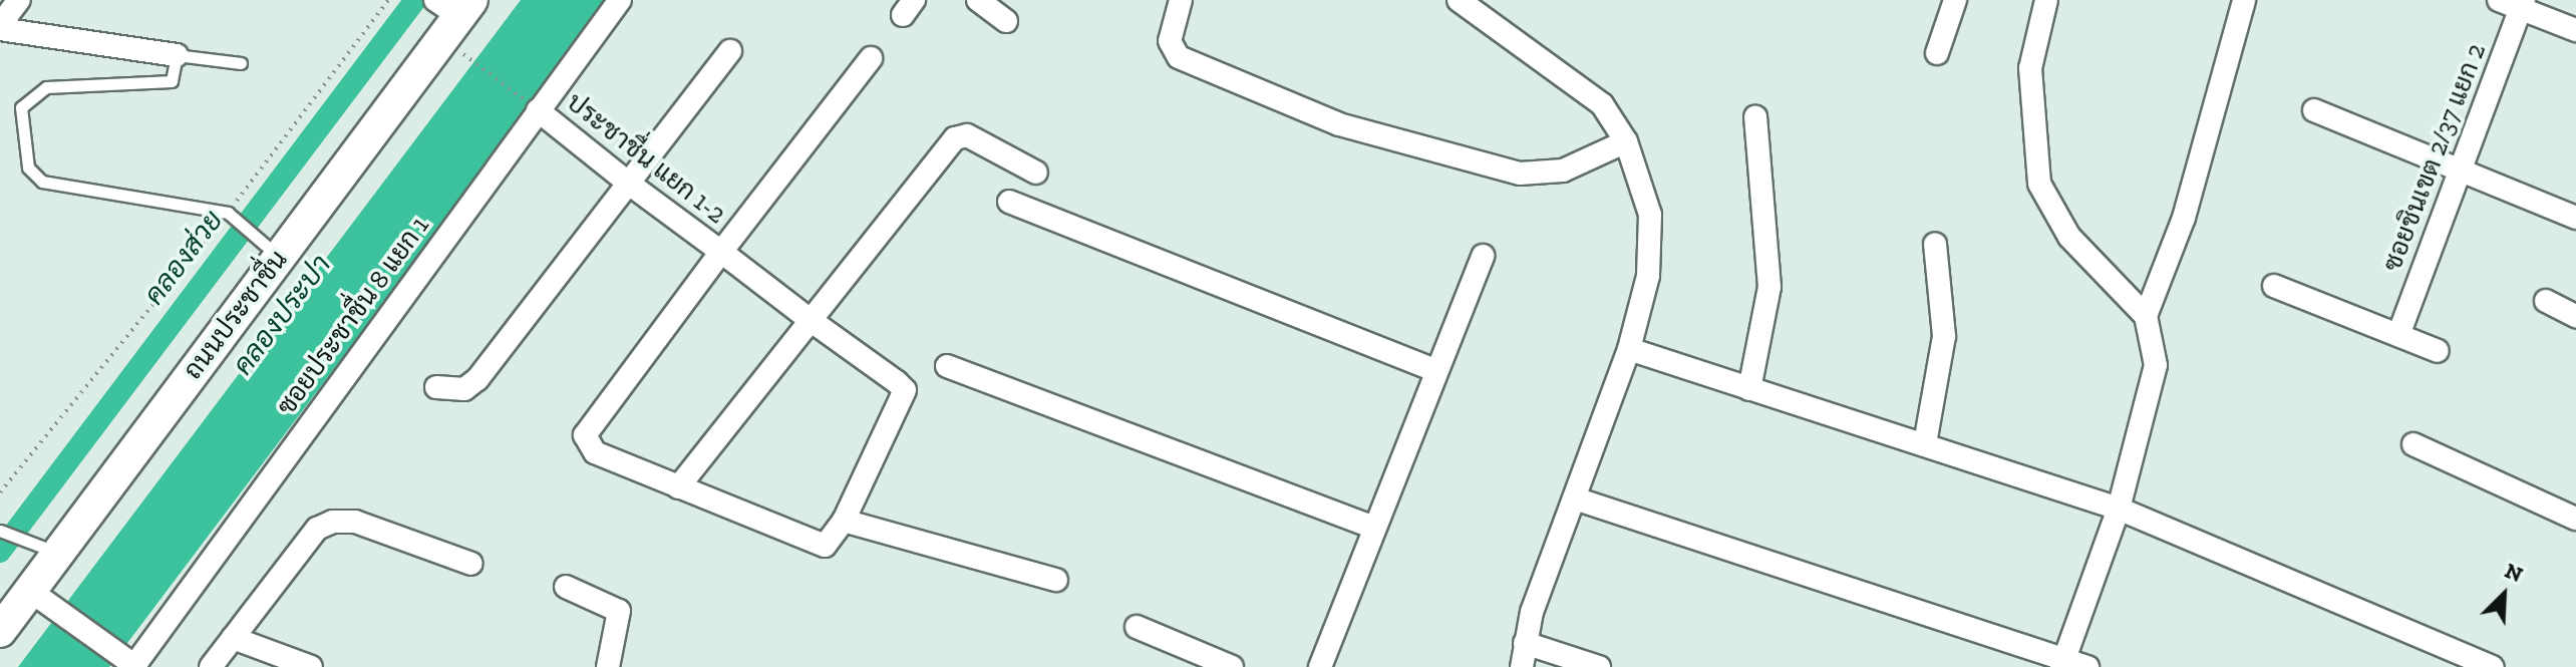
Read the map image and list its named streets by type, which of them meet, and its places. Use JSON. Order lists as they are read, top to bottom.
{
  "streets": {
    "main road": ["ถนนประชาชื่น"],
    "street": ["ซอยชินเขต 2/37 แยก 2", "ประชาชื่น แยก 1-2", "ซอยประชาชื่น 8 แยก 1"]
  },
  "crossings": [
    ["ประชาชื่น แยก 1-2", "ซอยประชาชื่น 8 แยก 1"]
  ],
  "water": ["คลองส่วย", "คลองประปา"],
  "north": "top right"
}
